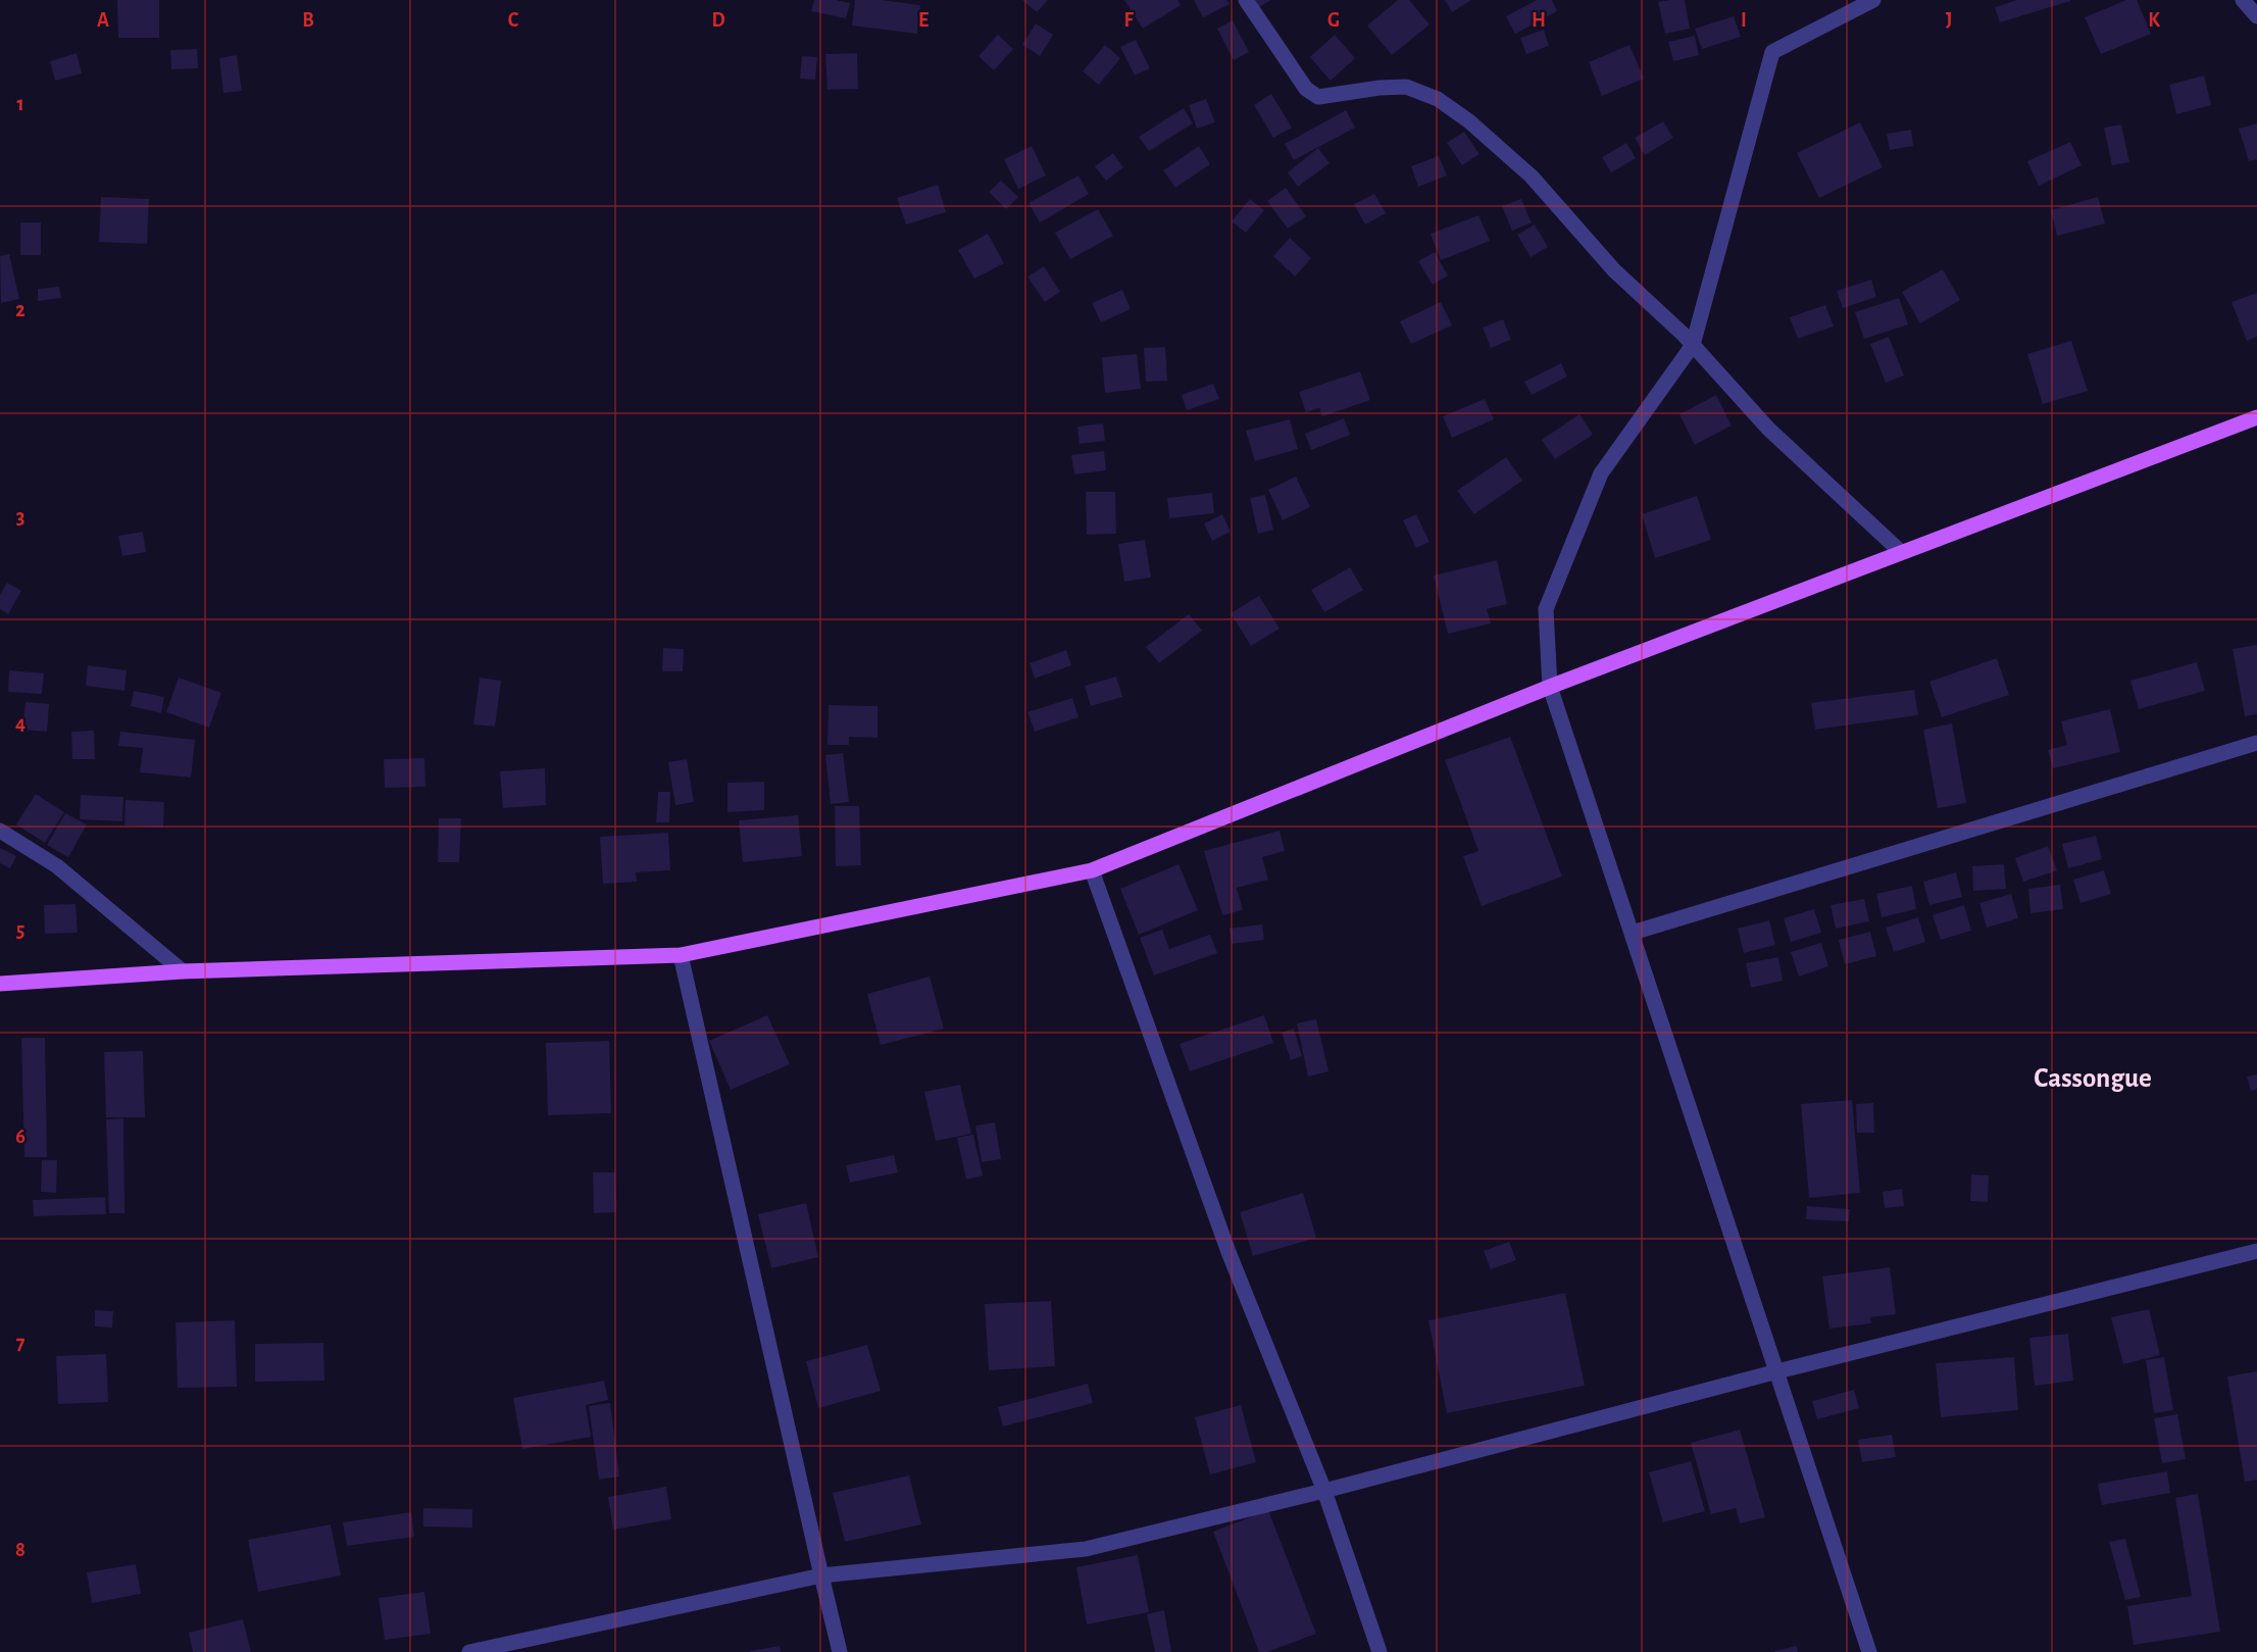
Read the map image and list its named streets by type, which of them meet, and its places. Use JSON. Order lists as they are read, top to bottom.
{
  "districts": ["Cassongue"],
  "grid": {
    "columns": [
      "A",
      "B",
      "C",
      "D",
      "E",
      "F",
      "G",
      "H",
      "I",
      "J",
      "K"
    ],
    "rows": [
      "1",
      "2",
      "3",
      "4",
      "5",
      "6",
      "7",
      "8"
    ]
  }
}
